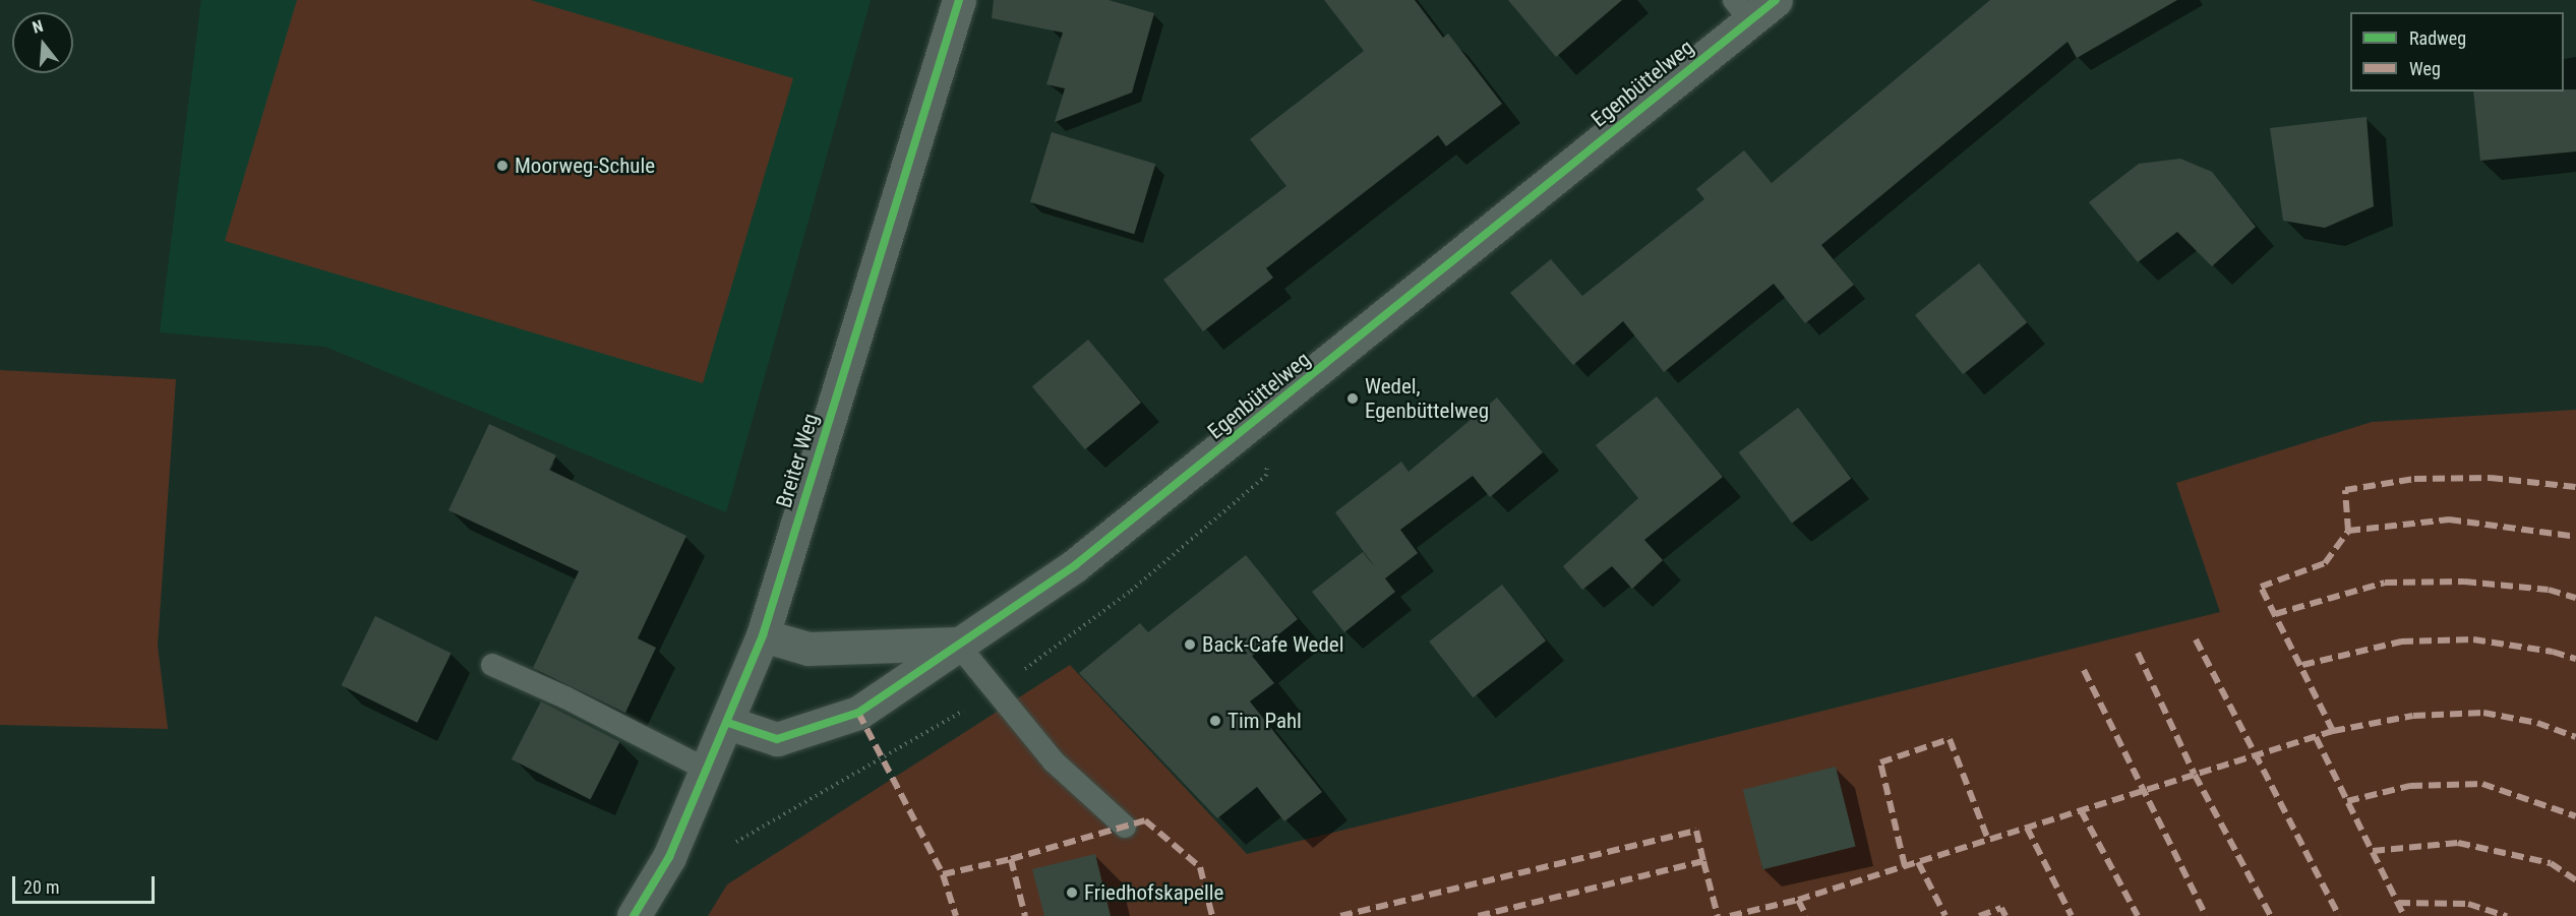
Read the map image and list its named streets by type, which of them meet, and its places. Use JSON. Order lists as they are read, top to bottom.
{
  "streets": {
    "street": ["Egenbüttelweg", "Breiter Weg"]
  },
  "crossings": [
    ["Egenbüttelweg", "Breiter Weg"]
  ],
  "places": [
    "Moorweg-Schule",
    "Wedel, Egenbüttelweg",
    "Back-Cafe Wedel",
    "Tim Pahl",
    "Friedhofskapelle"
  ],
  "legend": ["Radweg", "Weg"],
  "scale_bar": "20 m",
  "north": "top"
}
